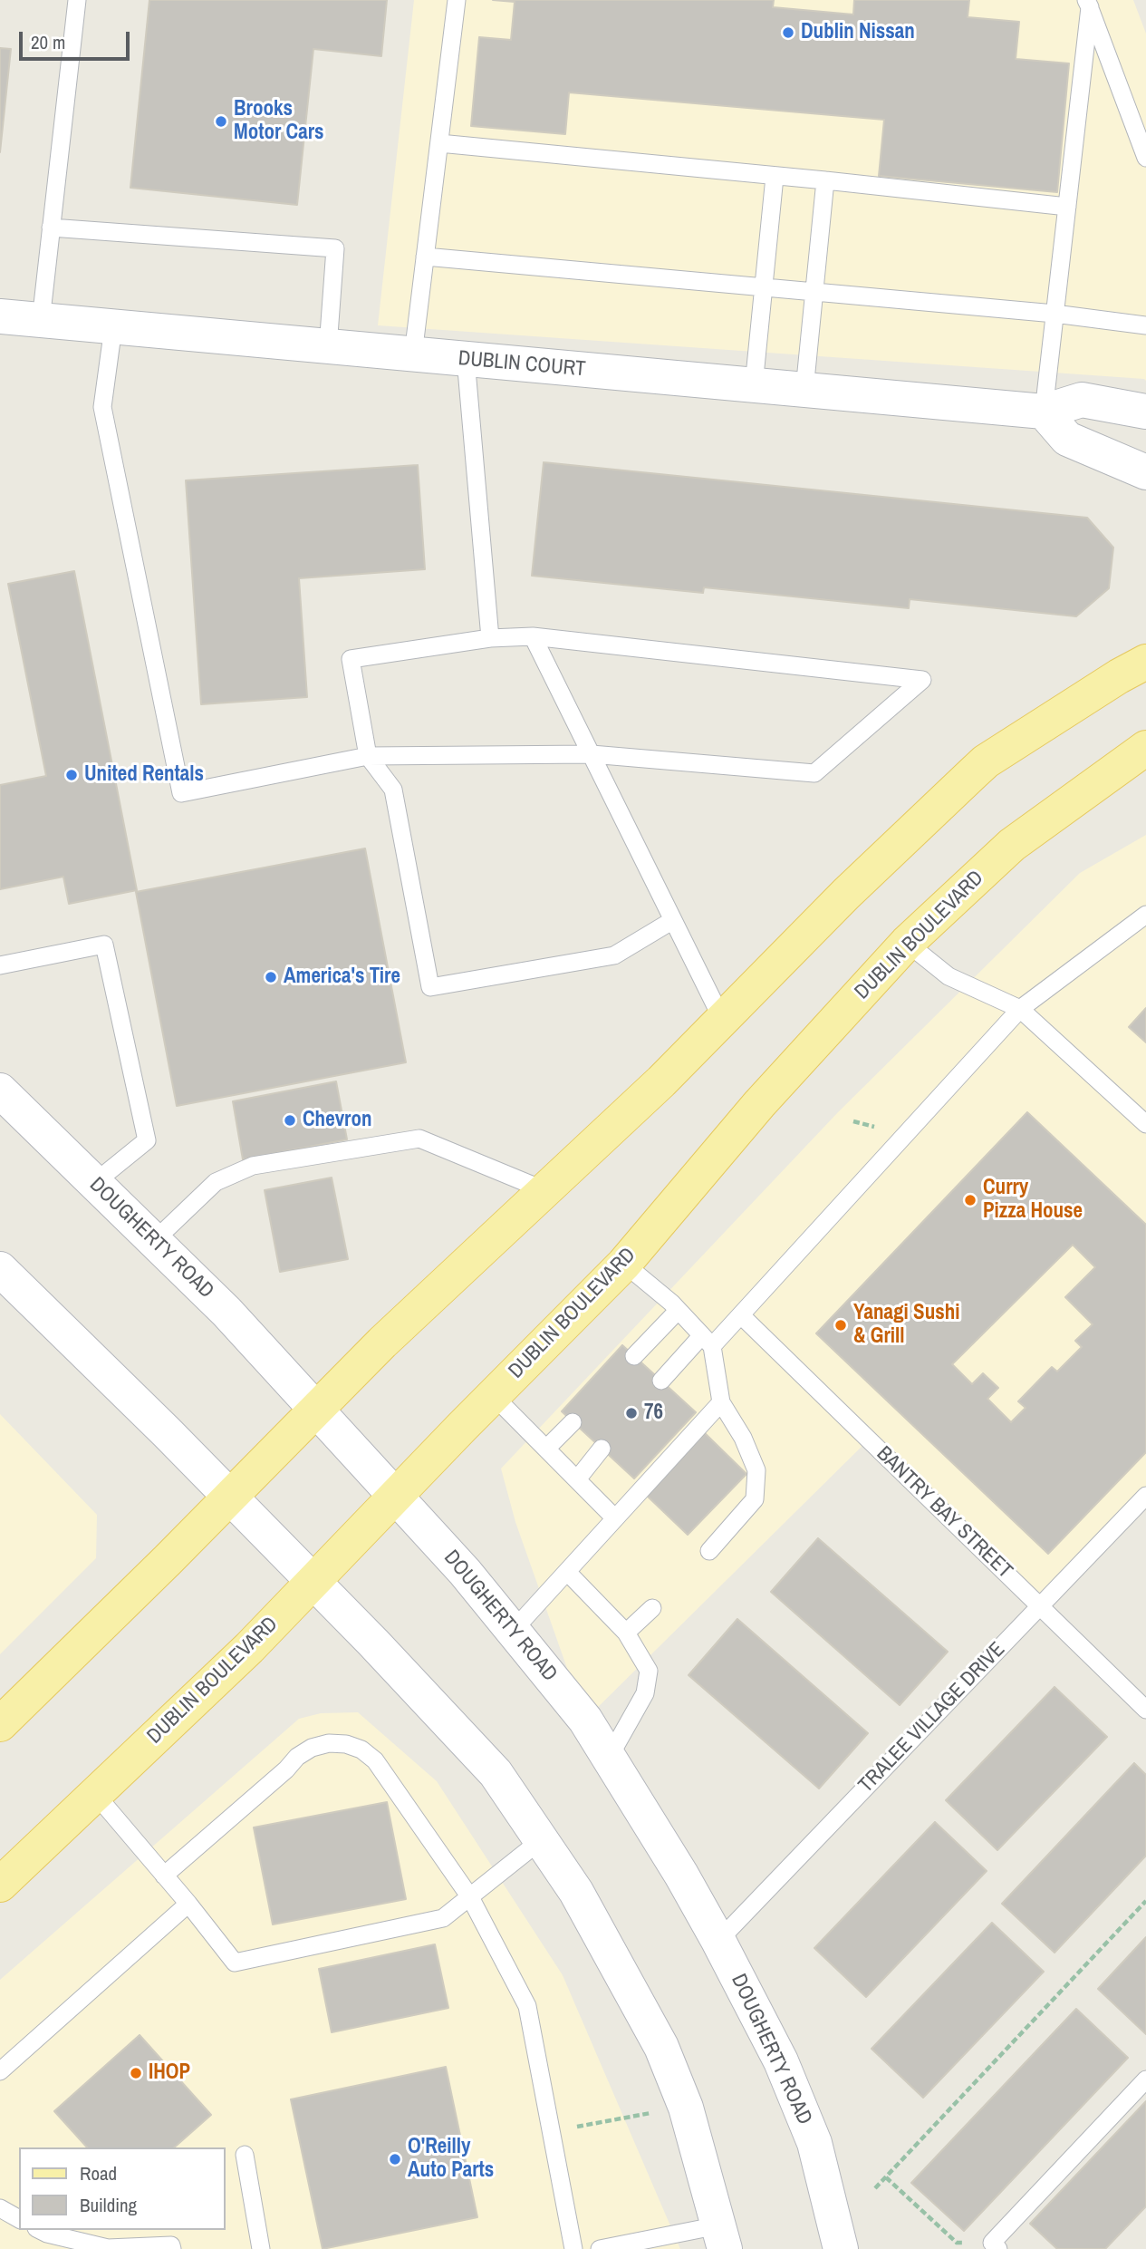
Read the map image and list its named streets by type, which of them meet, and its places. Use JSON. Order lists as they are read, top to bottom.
{
  "streets": {
    "main road": ["DUBLIN COURT", "DUBLIN BOULEVARD", "DOUGHERTY ROAD"],
    "lane": ["BANTRY BAY STREET", "TRALEE VILLAGE DRIVE"]
  },
  "crossings": [
    ["DUBLIN BOULEVARD", "DOUGHERTY ROAD"],
    ["DOUGHERTY ROAD", "TRALEE VILLAGE DRIVE"],
    ["BANTRY BAY STREET", "TRALEE VILLAGE DRIVE"]
  ],
  "places": [
    "Dublin Nissan",
    "Brooks Motor Cars",
    "United Rentals",
    "America's Tire",
    "Chevron",
    "Curry Pizza House",
    "Yanagi Sushi & Grill",
    "76",
    "IHOP",
    "O'Reilly Auto Parts"
  ],
  "legend": ["Road", "Building"],
  "scale_bar": "20 m"
}
